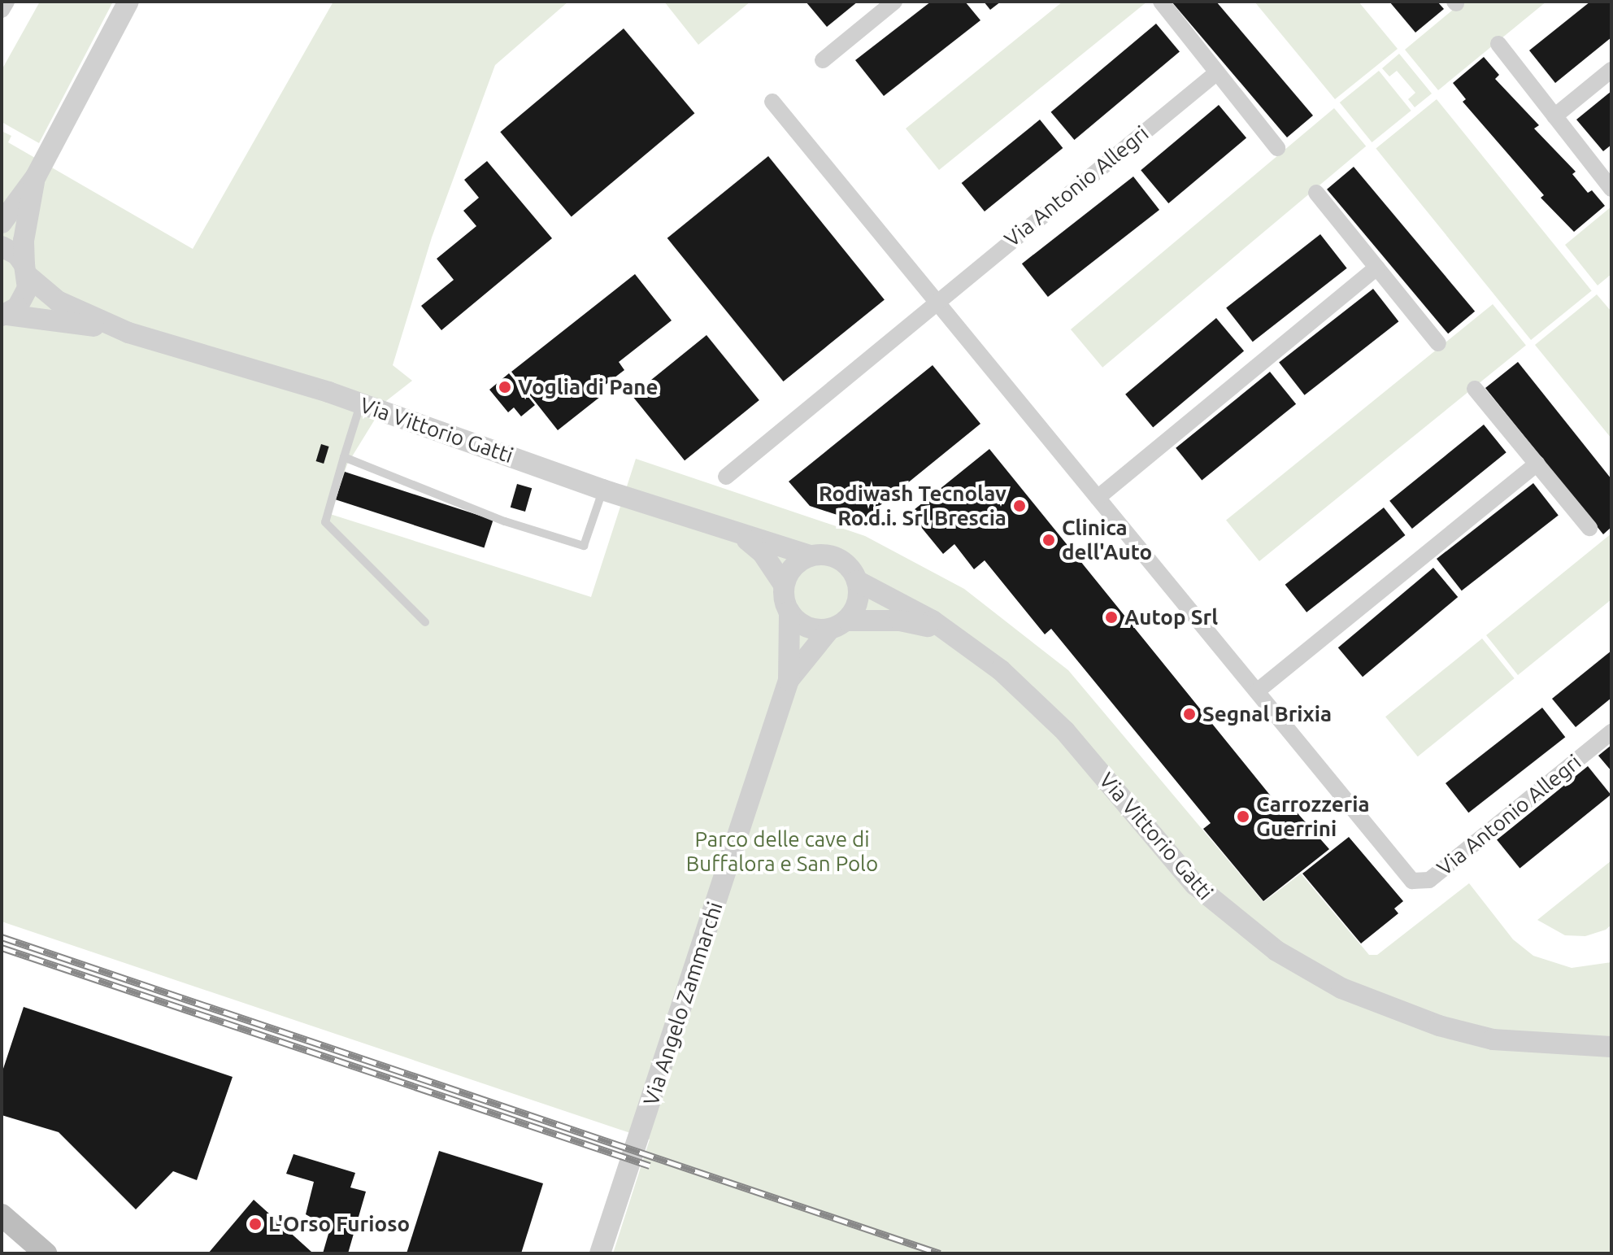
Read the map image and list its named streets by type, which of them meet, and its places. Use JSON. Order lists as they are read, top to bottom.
{
  "streets": {
    "street": ["Via Antonio Allegri", "Via Vittorio Gatti", "Via Angelo Zammarchi"]
  },
  "crossings": [
    ["Via Vittorio Gatti", "Via Angelo Zammarchi"]
  ],
  "parks": ["Parco delle cave di Buffalora e San Polo"],
  "places": [
    "Voglia di Pane",
    "Rodiwash Tecnolav Ro.d.i. Srl Brescia",
    "Clinica dell'Auto",
    "Autop Srl",
    "Segnal Brixia",
    "Carrozzeria Guerrini",
    "L'Orso Furioso"
  ]
}
